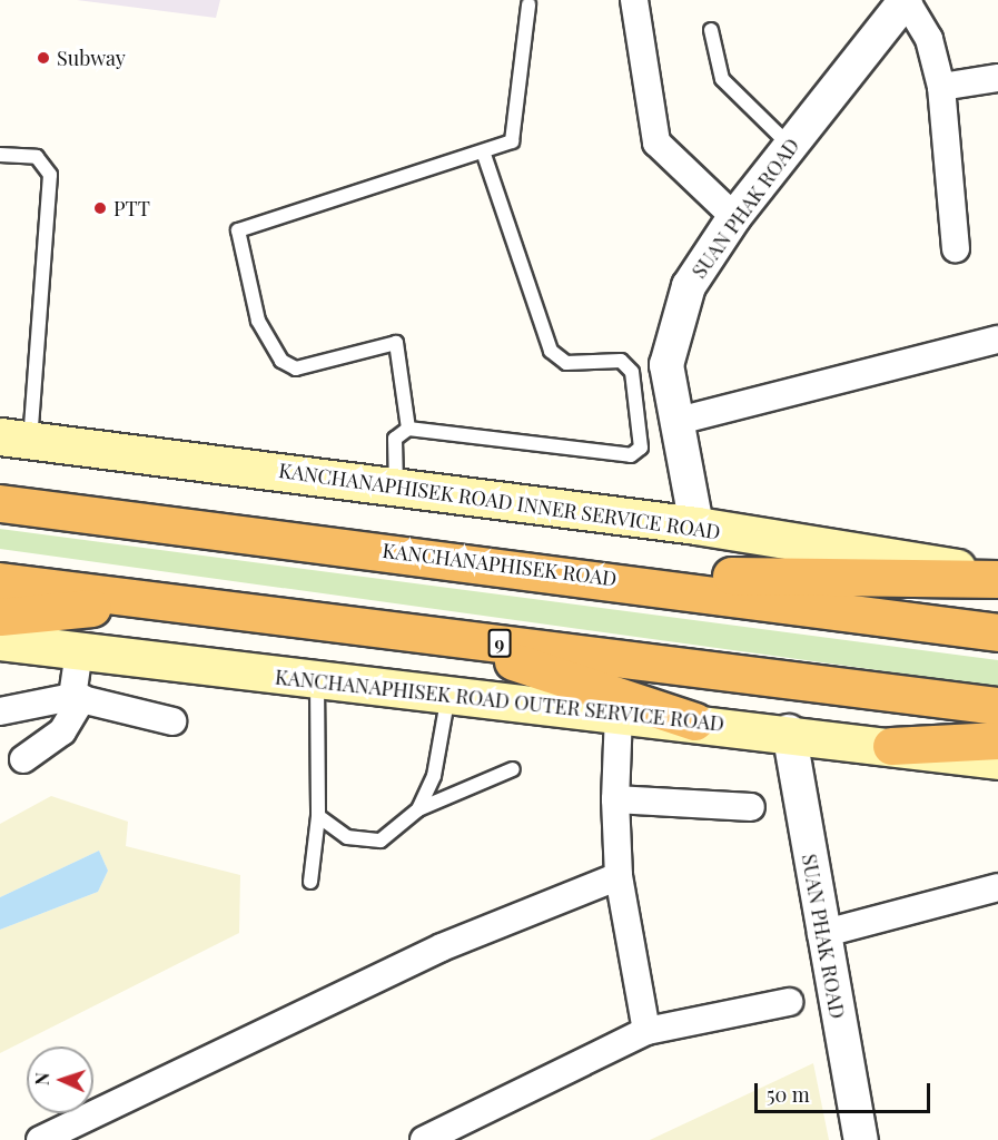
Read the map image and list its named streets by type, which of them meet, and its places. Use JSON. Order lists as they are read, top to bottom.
{
  "streets": {
    "highway": ["KANCHANAPHISEK ROAD", "9"],
    "main road": ["KANCHANAPHISEK ROAD INNER SERVICE ROAD", "KANCHANAPHISEK ROAD OUTER SERVICE ROAD"],
    "street": ["SUAN PHAK ROAD"]
  },
  "crossings": [
    ["SUAN PHAK ROAD", "KANCHANAPHISEK ROAD INNER SERVICE ROAD"],
    ["SUAN PHAK ROAD", "KANCHANAPHISEK ROAD OUTER SERVICE ROAD"]
  ],
  "places": ["Subway", "PTT"],
  "scale_bar": "50 m",
  "north": "left"
}
